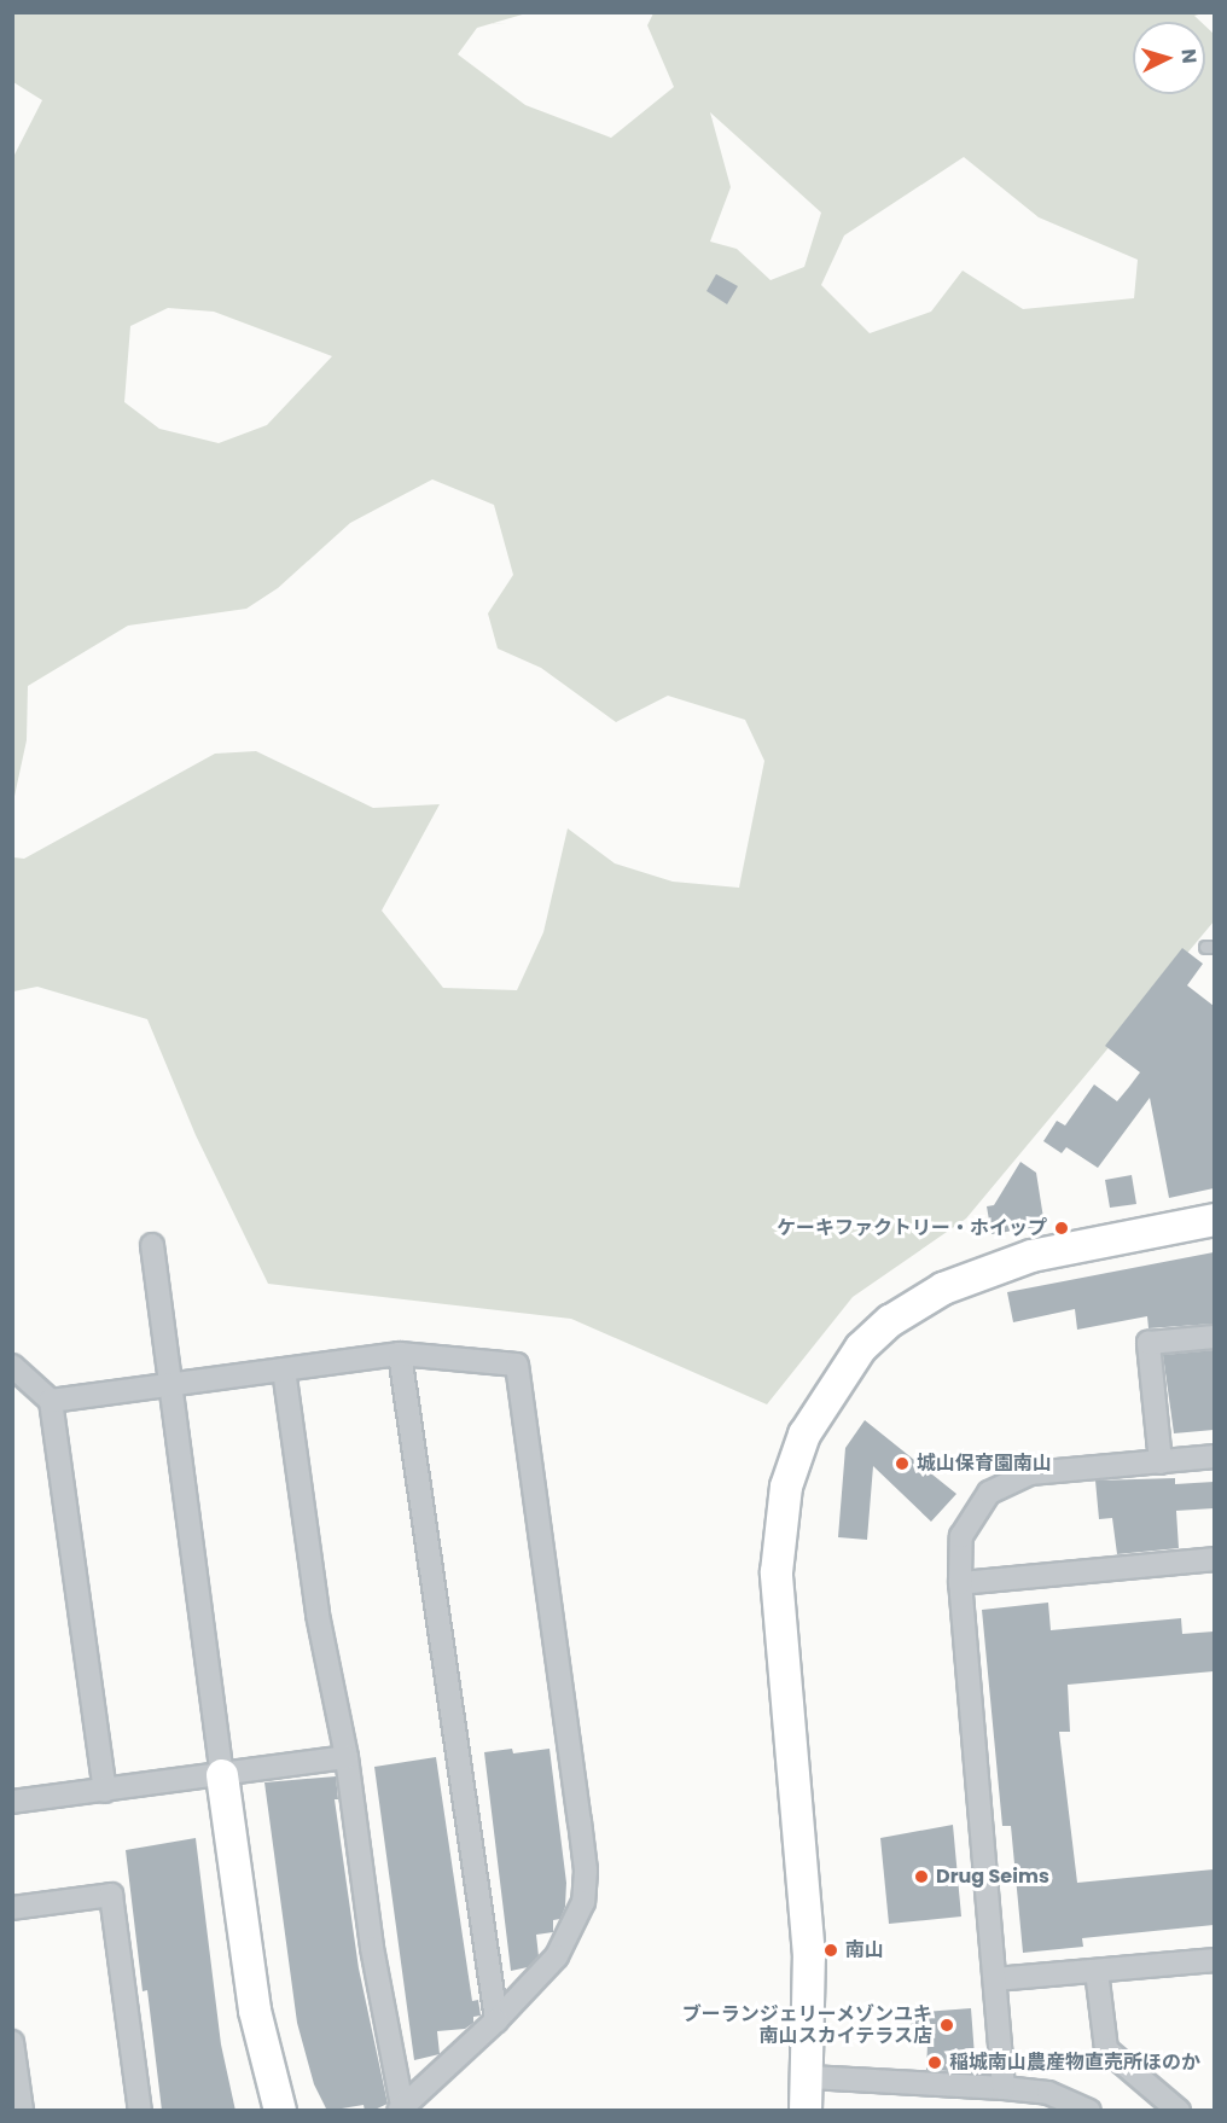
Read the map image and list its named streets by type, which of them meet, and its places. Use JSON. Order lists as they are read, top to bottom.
{
  "places": [
    "ケーキファクトリー・ホイップ",
    "城山保育園南山",
    "Drug Seims",
    "南山",
    "ブーランジェリーメゾンユキ 南山スカイテラス店",
    "稲城南山農産物直売所ほのか"
  ],
  "north": "right"
}
